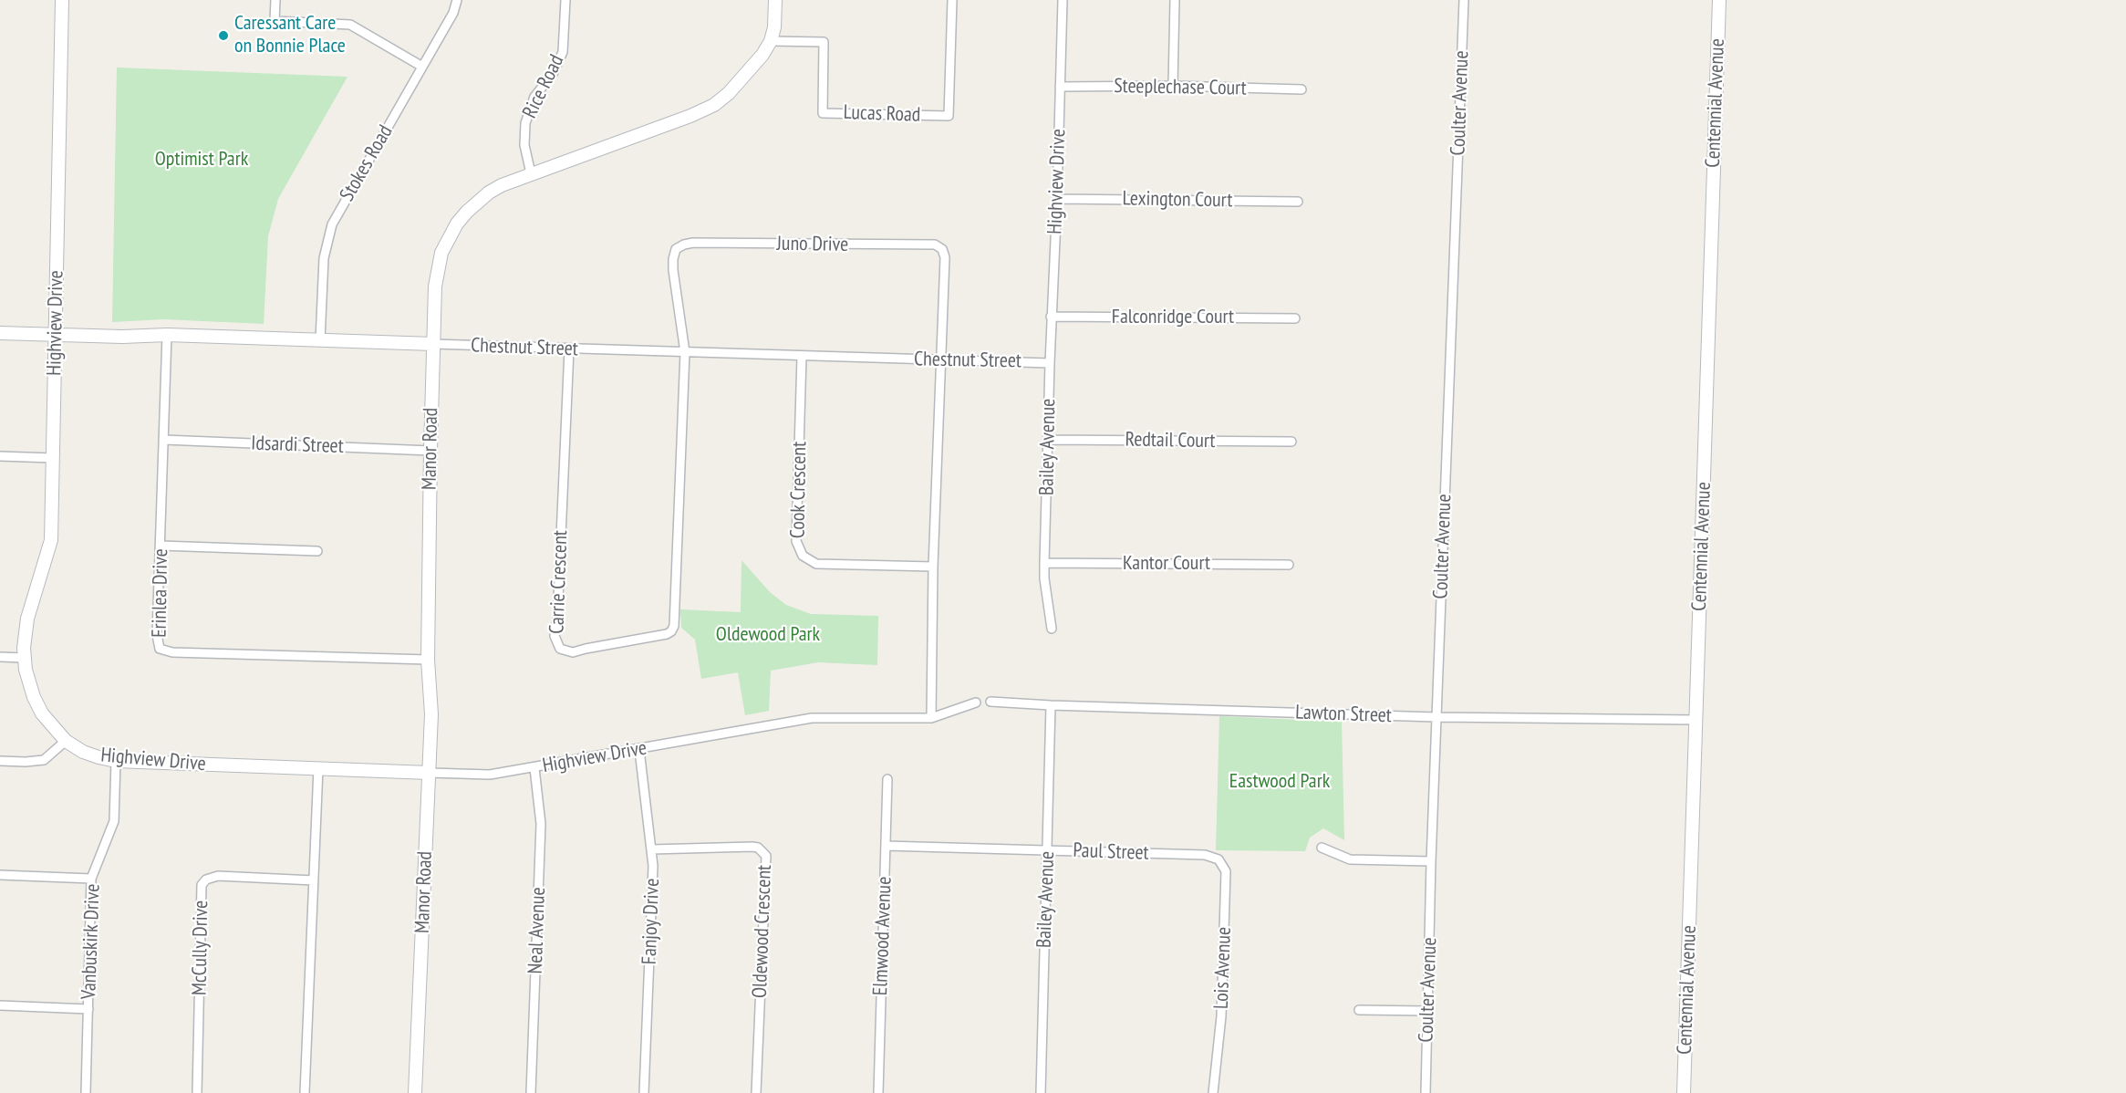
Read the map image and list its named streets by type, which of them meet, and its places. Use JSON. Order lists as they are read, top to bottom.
{
  "streets": {
    "street": [
      "Rice Road",
      "Steeplechase Court",
      "Coulter Avenue",
      "Centennial Avenue",
      "Lucas Road",
      "Stokes Road",
      "Highview Drive",
      "Lexington Court",
      "Juno Drive",
      "Falconridge Court",
      "Chestnut Street",
      "Redtail Court",
      "Idsardi Street",
      "Bailey Avenue",
      "Manor Road",
      "Cook Crescent",
      "Kantor Court",
      "Carrie Crescent",
      "Erinlea Drive",
      "Lawton Street",
      "Paul Street",
      "Fanjoy Drive",
      "Neal Avenue",
      "Oldewood Crescent",
      "Elmwood Avenue",
      "Vanbuskirk Drive",
      "McCully Drive",
      "Lois Avenue"
    ]
  },
  "crossings": [
    ["Rice Road", "Manor Road"],
    ["Steeplechase Court", "Highview Drive"],
    ["Coulter Avenue", "Lawton Street"],
    ["Centennial Avenue", "Lawton Street"],
    ["Lucas Road", "Manor Road"],
    ["Stokes Road", "Chestnut Street"],
    ["Highview Drive", "Lexington Court"],
    ["Highview Drive", "Falconridge Court"],
    ["Highview Drive", "Chestnut Street"],
    ["Highview Drive", "Bailey Avenue"],
    ["Highview Drive", "Manor Road"],
    ["Highview Drive", "Fanjoy Drive"],
    ["Highview Drive", "Neal Avenue"],
    ["Highview Drive", "Vanbuskirk Drive"],
    ["Juno Drive", "Chestnut Street"],
    ["Juno Drive", "Carrie Crescent"],
    ["Chestnut Street", "Bailey Avenue"],
    ["Chestnut Street", "Manor Road"],
    ["Chestnut Street", "Cook Crescent"],
    ["Chestnut Street", "Carrie Crescent"],
    ["Chestnut Street", "Erinlea Drive"],
    ["Redtail Court", "Bailey Avenue"],
    ["Idsardi Street", "Manor Road"],
    ["Idsardi Street", "Erinlea Drive"],
    ["Bailey Avenue", "Kantor Court"],
    ["Bailey Avenue", "Lawton Street"],
    ["Bailey Avenue", "Paul Street"],
    ["Manor Road", "Erinlea Drive"],
    ["Paul Street", "Elmwood Avenue"],
    ["Paul Street", "Lois Avenue"],
    ["Fanjoy Drive", "Oldewood Crescent"]
  ],
  "parks": ["Optimist Park", "Oldewood Park", "Eastwood Park"],
  "places": ["Caressant Care on Bonnie Place"]
}
